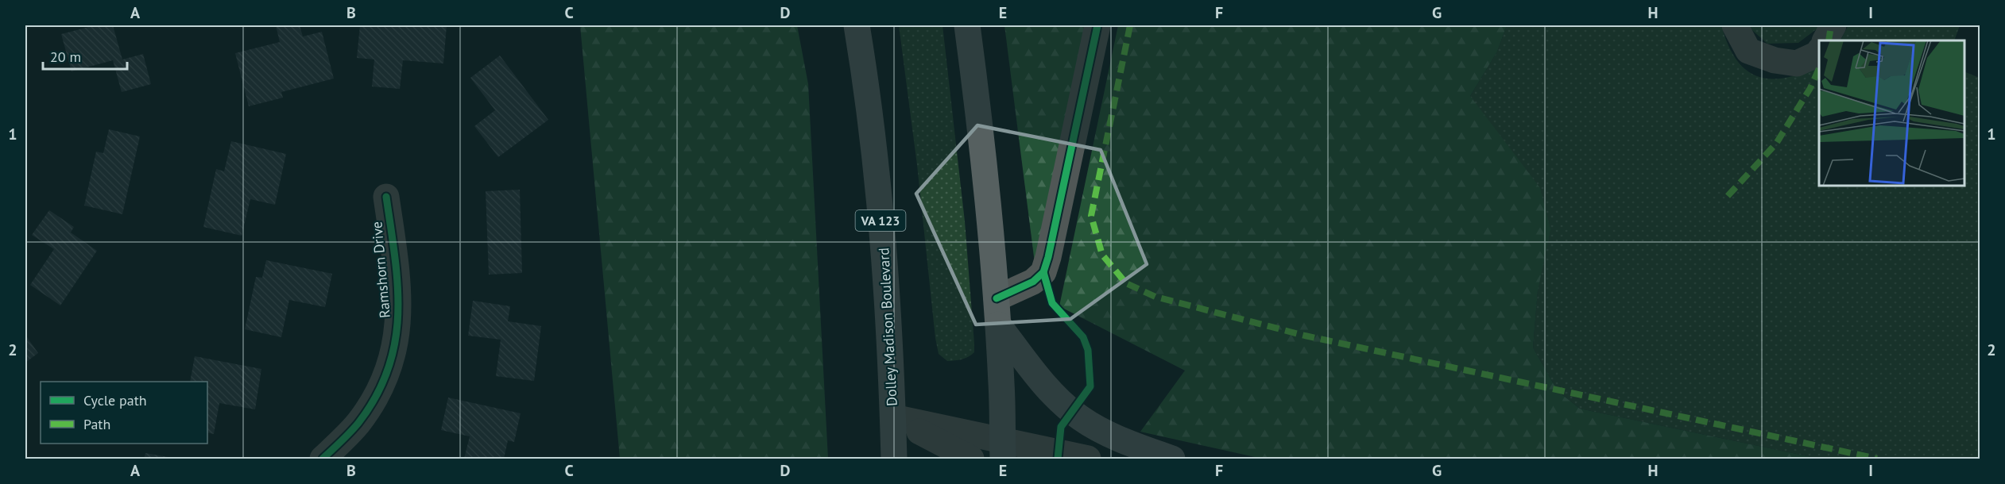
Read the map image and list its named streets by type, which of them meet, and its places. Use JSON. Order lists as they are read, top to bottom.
{
  "streets": {
    "main road": ["VA 123", "Dolley Madison Boulevard"],
    "street": ["Ramshorn Drive"]
  },
  "legend": ["Cycle path", "Path"],
  "scale_bar": "20 m",
  "grid": {
    "columns": [
      "A",
      "B",
      "C",
      "D",
      "E",
      "F",
      "G",
      "H",
      "I"
    ],
    "rows": ["1", "2"]
  }
}
